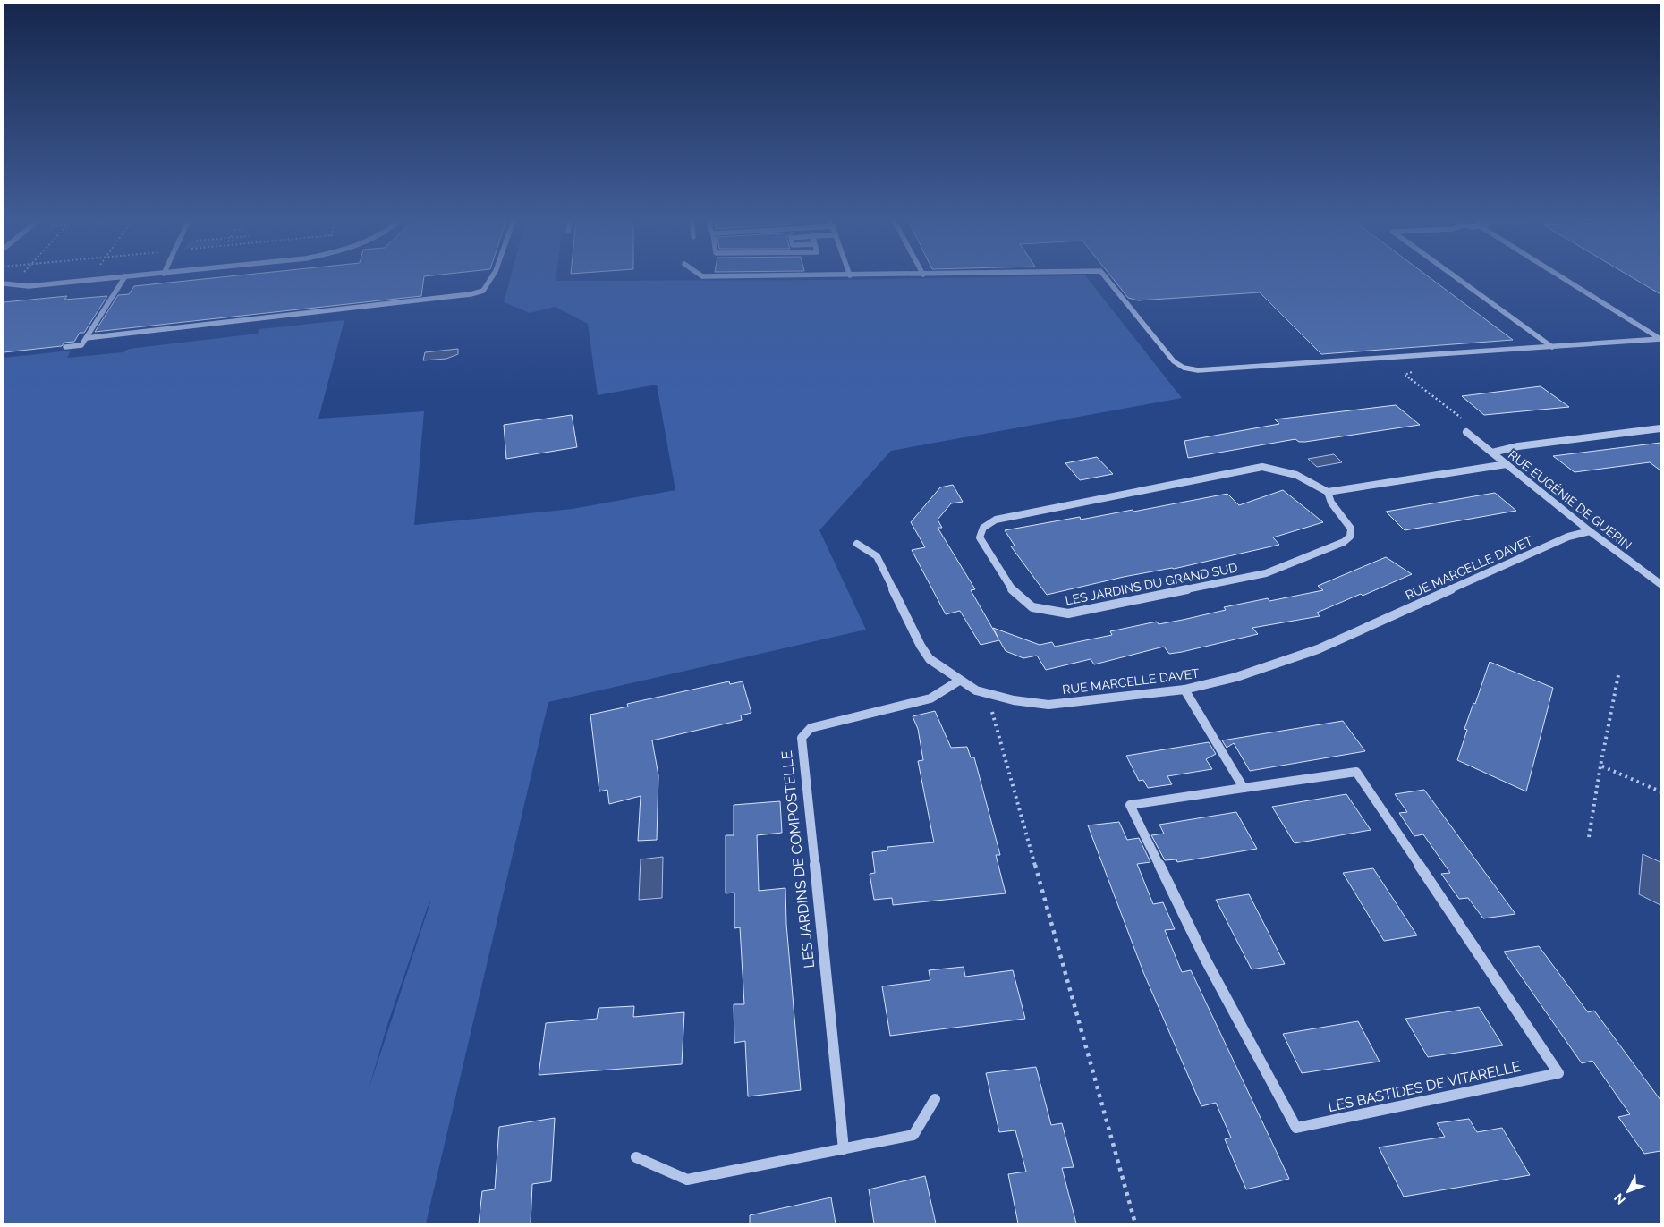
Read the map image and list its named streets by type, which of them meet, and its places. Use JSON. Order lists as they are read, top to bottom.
{
  "streets": {
    "street": [
      "RUE EUGÉNIE DE GUERIN",
      "RUE MARCELLE DAVET",
      "LES JARDINS DU GRAND SUD",
      "LES JARDINS DE COMPOSTELLE",
      "LES BASTIDES DE VITARELLE"
    ]
  },
  "crossings": [
    ["RUE EUGÉNIE DE GUERIN", "RUE MARCELLE DAVET"],
    ["RUE MARCELLE DAVET", "LES JARDINS DE COMPOSTELLE"]
  ],
  "north": "bottom left"
}
